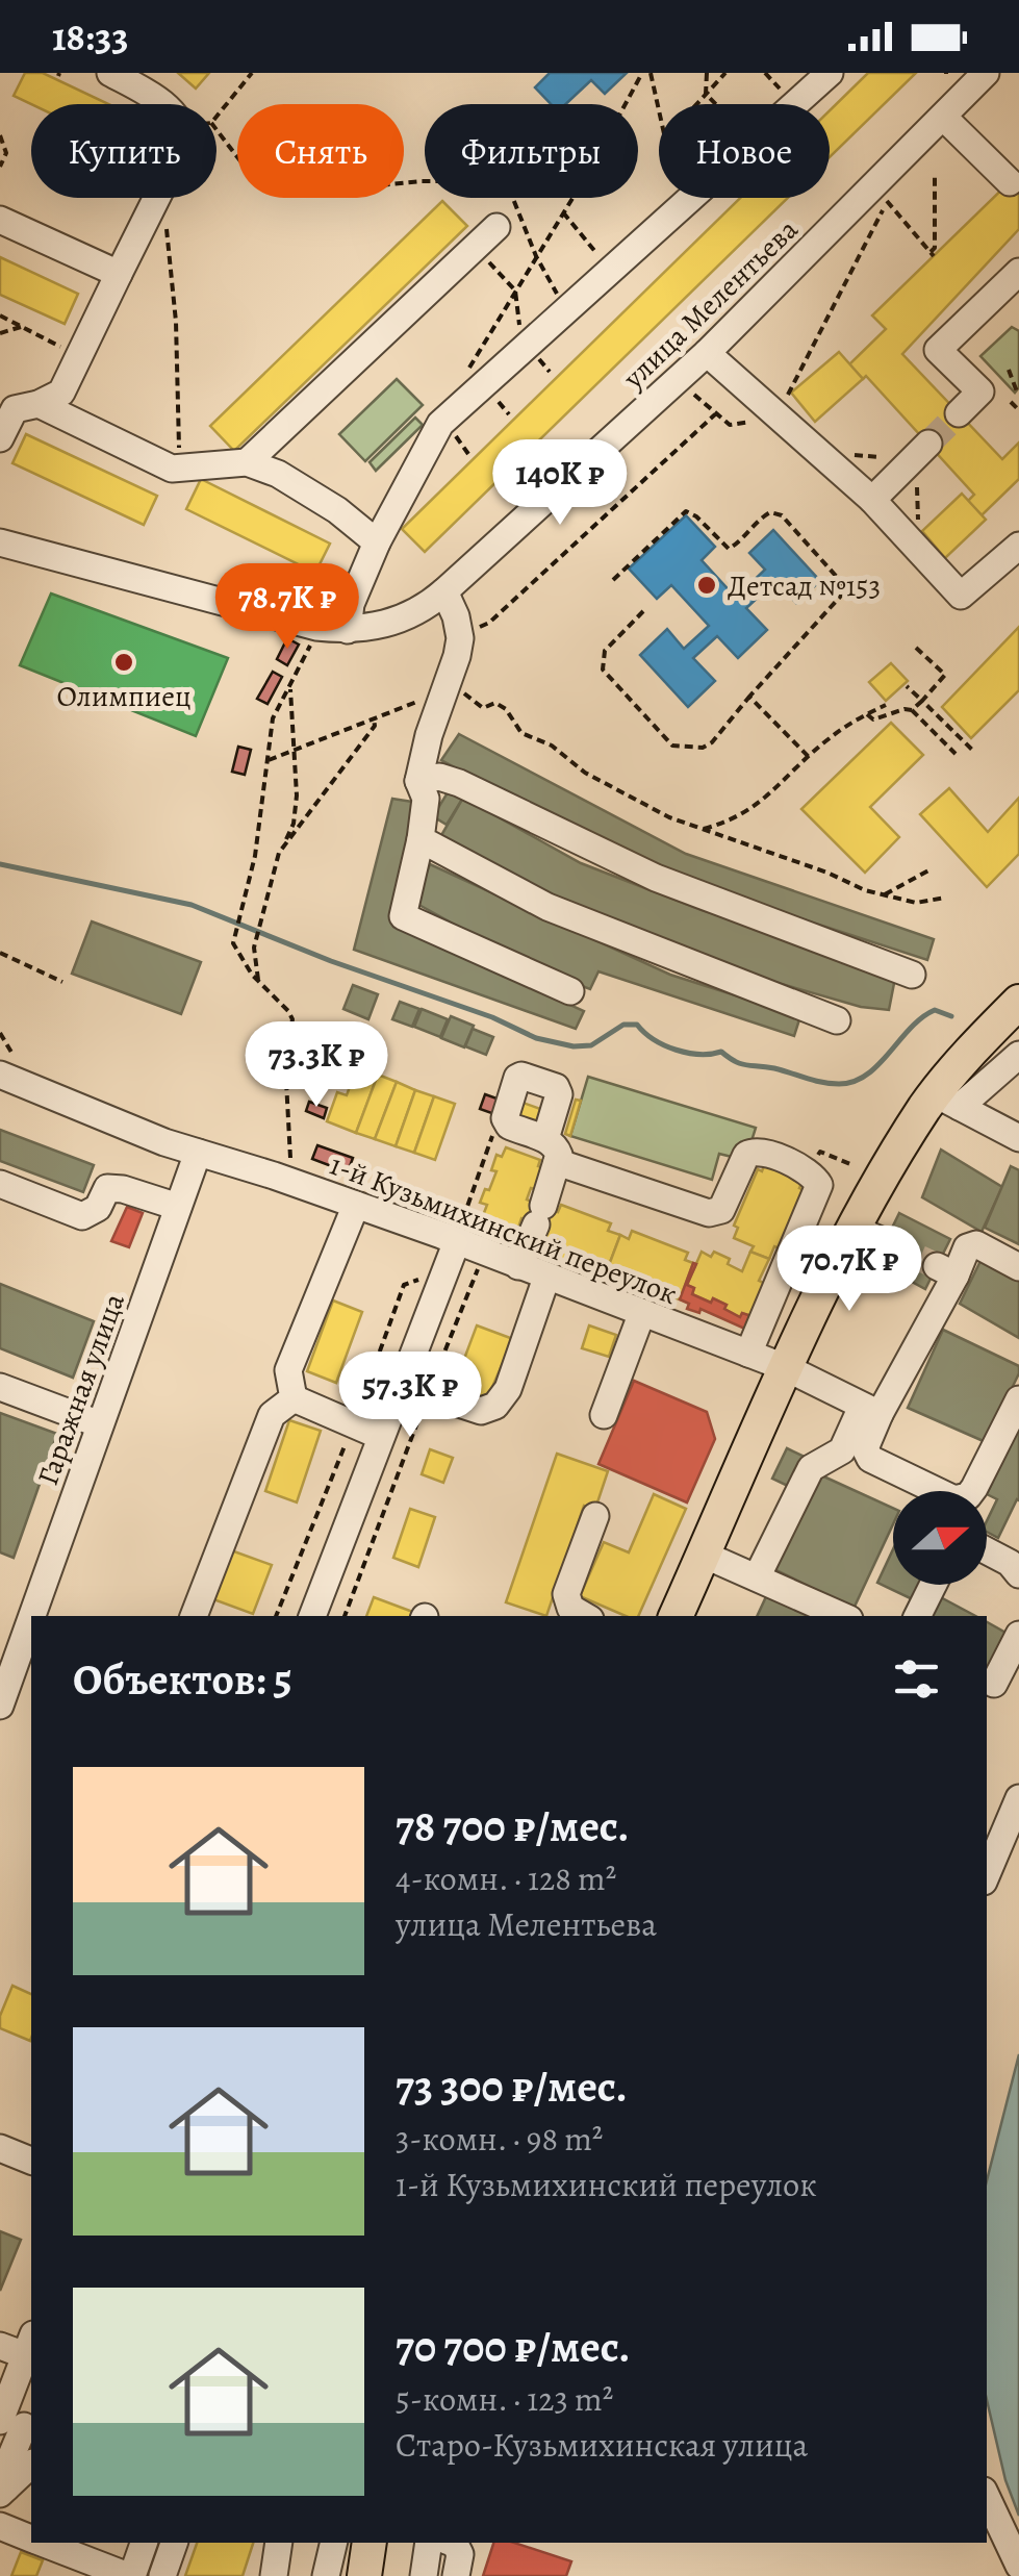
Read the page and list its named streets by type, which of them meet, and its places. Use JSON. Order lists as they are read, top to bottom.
{
  "streets": {
    "street": ["улица Мелентьева", "1-й Кузьмихинский переулок", "Гаражная улица"]
  },
  "crossings": [
    ["1-й Кузьмихинский переулок", "Гаражная улица"]
  ],
  "places": ["Детсад №153", "Олимпиец"],
  "north": "right",
  "page": {
    "status": "18:33",
    "chip": [
      "Купить",
      "Снять",
      "Фильтры",
      "Новое"
    ],
    "price": [
      "140K ₽",
      "78.7K ₽",
      "73.3K ₽",
      "70.7K ₽",
      "57.3K ₽"
    ],
    "heading": "Объектов: 5",
    "list": [
      {
        "name": "78 700 ₽/мес.",
        "note": "4-комн. · 128 m² · улица Мелентьева"
      },
      {
        "name": "73 300 ₽/мес.",
        "note": "3-комн. · 98 m² · 1-й Кузьмихинский переулок"
      },
      {
        "name": "70 700 ₽/мес.",
        "note": "5-комн. · 123 m² · Старо-Кузьмихинская улица"
      }
    ]
  }
}
